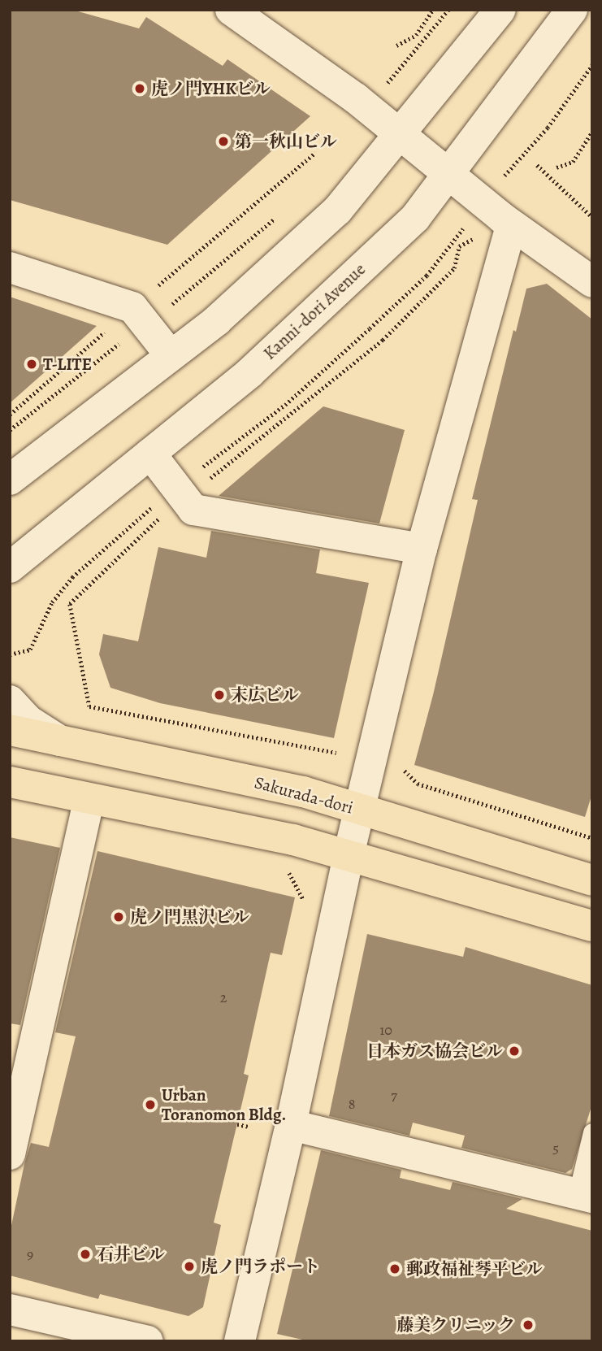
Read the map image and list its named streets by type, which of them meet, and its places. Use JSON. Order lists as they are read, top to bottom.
{
  "streets": {
    "highway": ["Sakurada-dori"],
    "street": ["Kanni-dori Avenue"]
  },
  "places": [
    "虎ノ門YHKビル",
    "第一秋山ビル",
    "T-LITE",
    "末広ビル",
    "虎ノ門黒沢ビル",
    "日本ガス協会ビル",
    "Urban Toranomon Bldg.",
    "石井ビル",
    "虎ノ門ラポート",
    "郵政福祉琴平ビル",
    "藤美クリニック"
  ],
  "house_numbers": [
    "2",
    "10",
    "7",
    "8",
    "5",
    "9"
  ]
}
